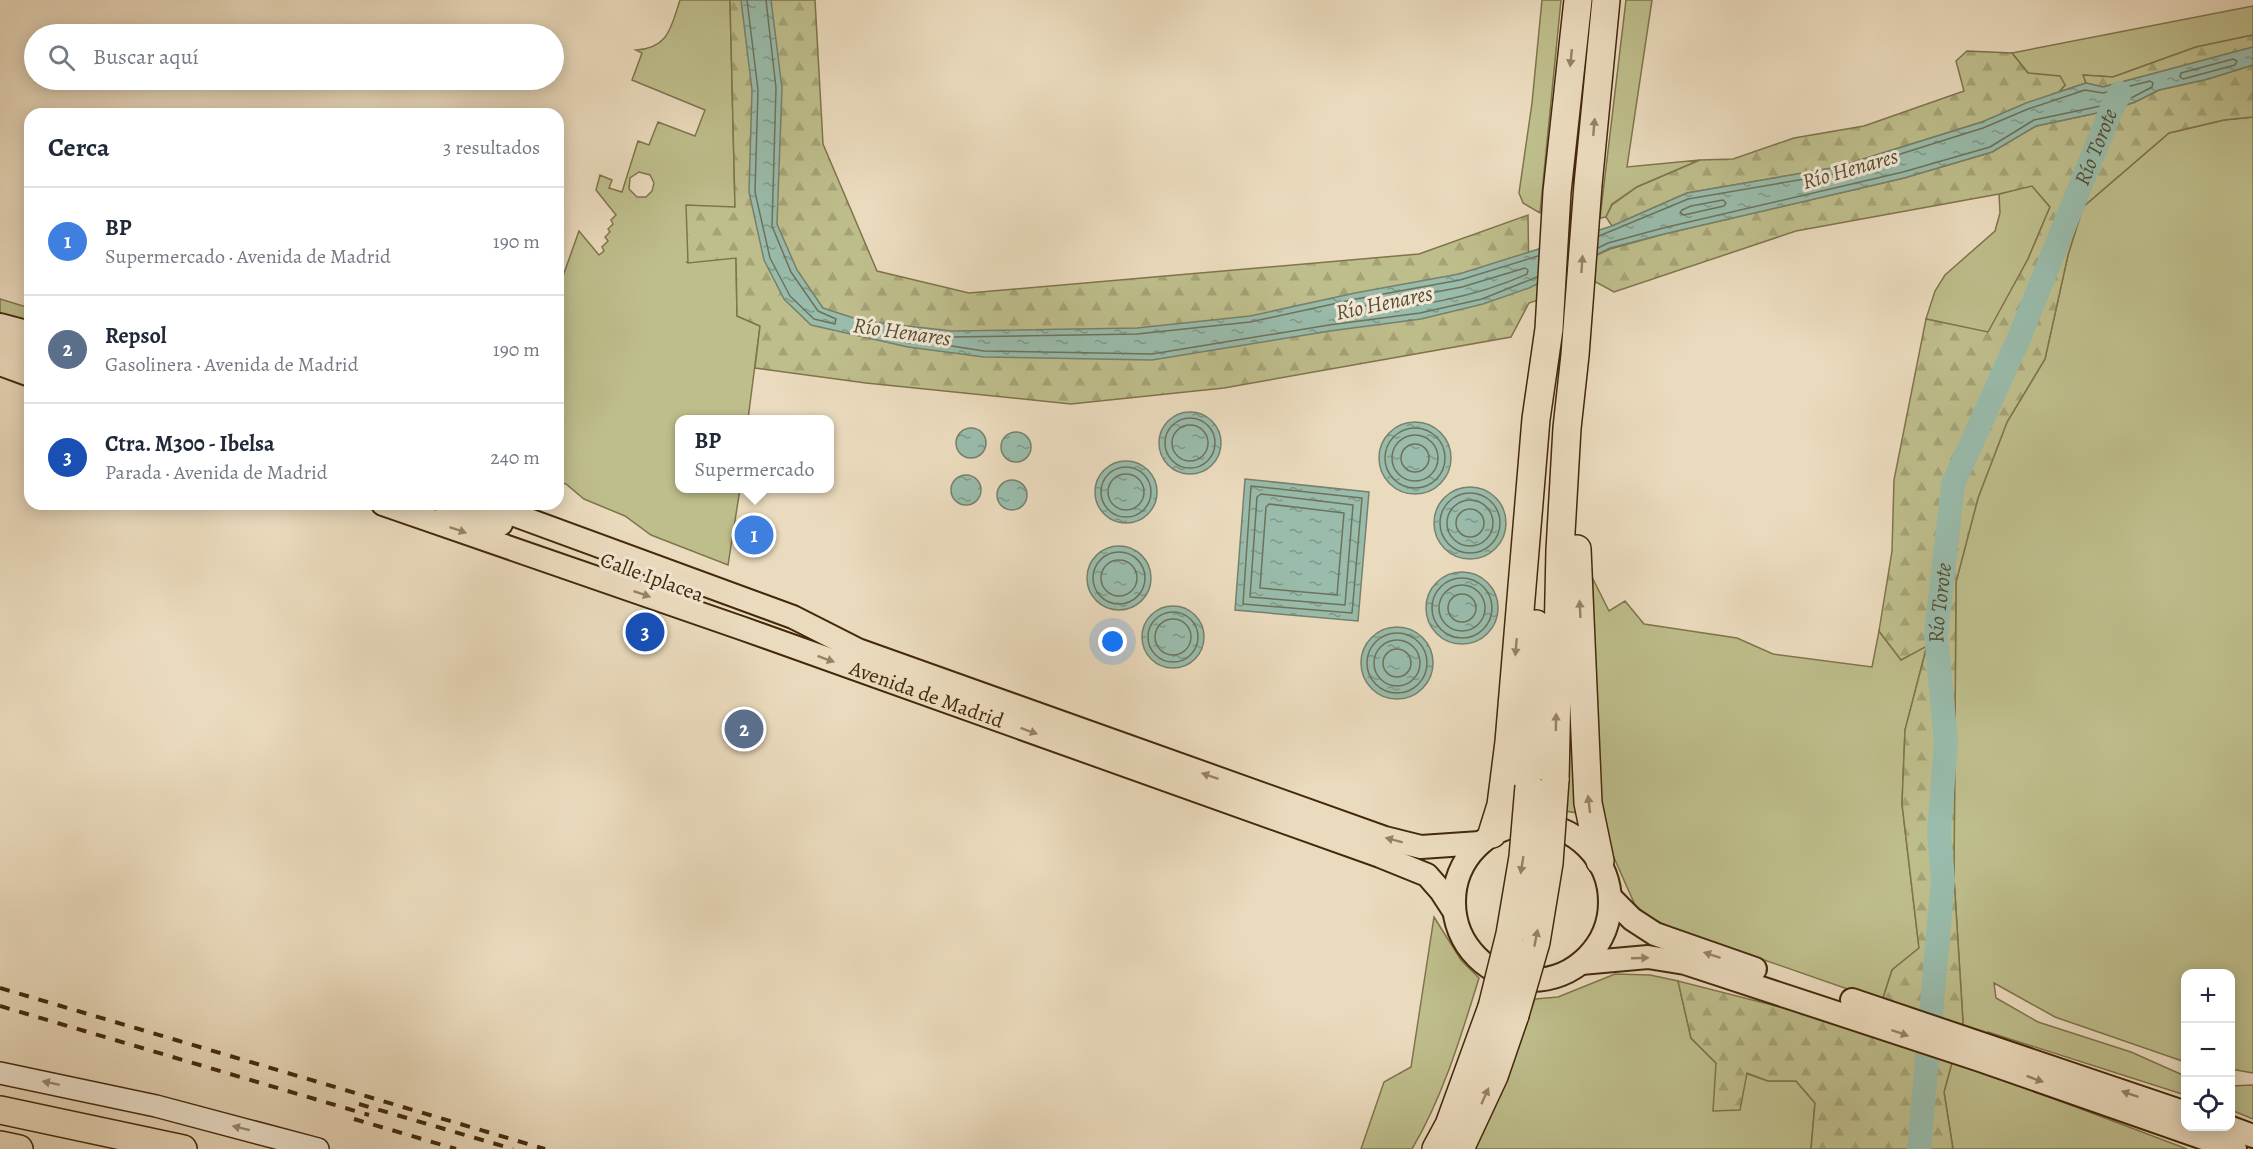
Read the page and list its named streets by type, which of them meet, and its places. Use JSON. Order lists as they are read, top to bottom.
{
  "streets": {
    "main road": ["Calle Iplacea", "Avenida de Madrid"]
  },
  "crossings": [
    ["Calle Iplacea", "Avenida de Madrid"]
  ],
  "water": ["Río Torote", "Río Henares"],
  "page": {
    "search": "Buscar aquí",
    "heading": ["Cerca", "3 resultados"],
    "list": [
      {
        "mark": "1",
        "name": "BP",
        "note": "Supermercado · Avenida de Madrid",
        "value": "190 m"
      },
      {
        "mark": "2",
        "name": "Repsol",
        "note": "Gasolinera · Avenida de Madrid",
        "value": "190 m"
      },
      {
        "mark": "3",
        "name": "Ctra. M300 - Ibelsa",
        "note": "Parada · Avenida de Madrid",
        "value": "240 m"
      }
    ],
    "popup": ["BP", "Supermercado"],
    "pins": ["1", "3", "2"],
    "map_buttons": ["+", "−"]
  }
}
